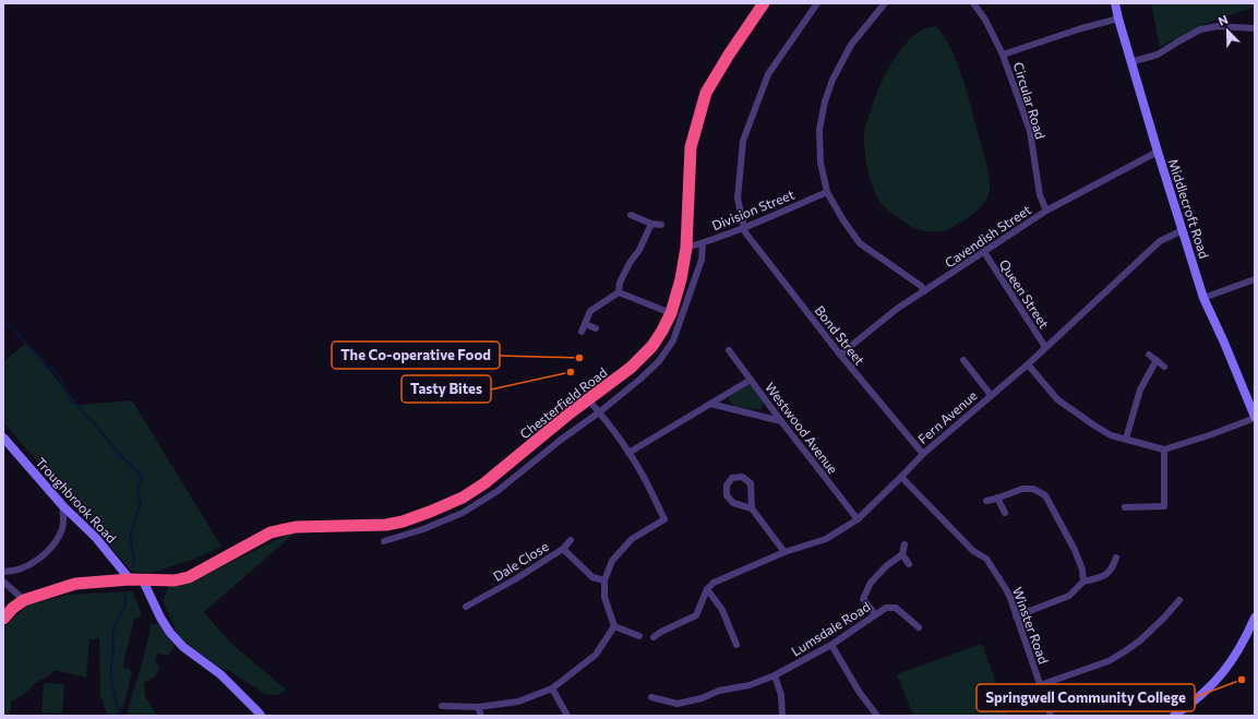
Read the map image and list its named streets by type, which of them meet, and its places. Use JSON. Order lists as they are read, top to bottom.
{
  "streets": {
    "highway": ["Chesterfield Road"],
    "street": [
      "Circular Road",
      "Middlecroft Road",
      "Division Street",
      "Cavendish Street",
      "Queen Street",
      "Bond Street",
      "Fern Avenue",
      "Westwood Avenue",
      "Troughbrook Road",
      "Dale Close",
      "Winster Road",
      "Lumsdale Road"
    ]
  },
  "crossings": [
    ["Circular Road", "Cavendish Street"],
    ["Middlecroft Road", "Cavendish Street"],
    ["Middlecroft Road", "Fern Avenue"],
    ["Division Street", "Bond Street"],
    ["Division Street", "Chesterfield Road"],
    ["Cavendish Street", "Queen Street"],
    ["Cavendish Street", "Bond Street"],
    ["Queen Street", "Fern Avenue"],
    ["Bond Street", "Fern Avenue"],
    ["Chesterfield Road", "Troughbrook Road"],
    ["Fern Avenue", "Westwood Avenue"],
    ["Fern Avenue", "Winster Road"]
  ],
  "places": ["The Co-operative Food", "Tasty Bites", "Springwell Community College"],
  "north": "top left"
}
